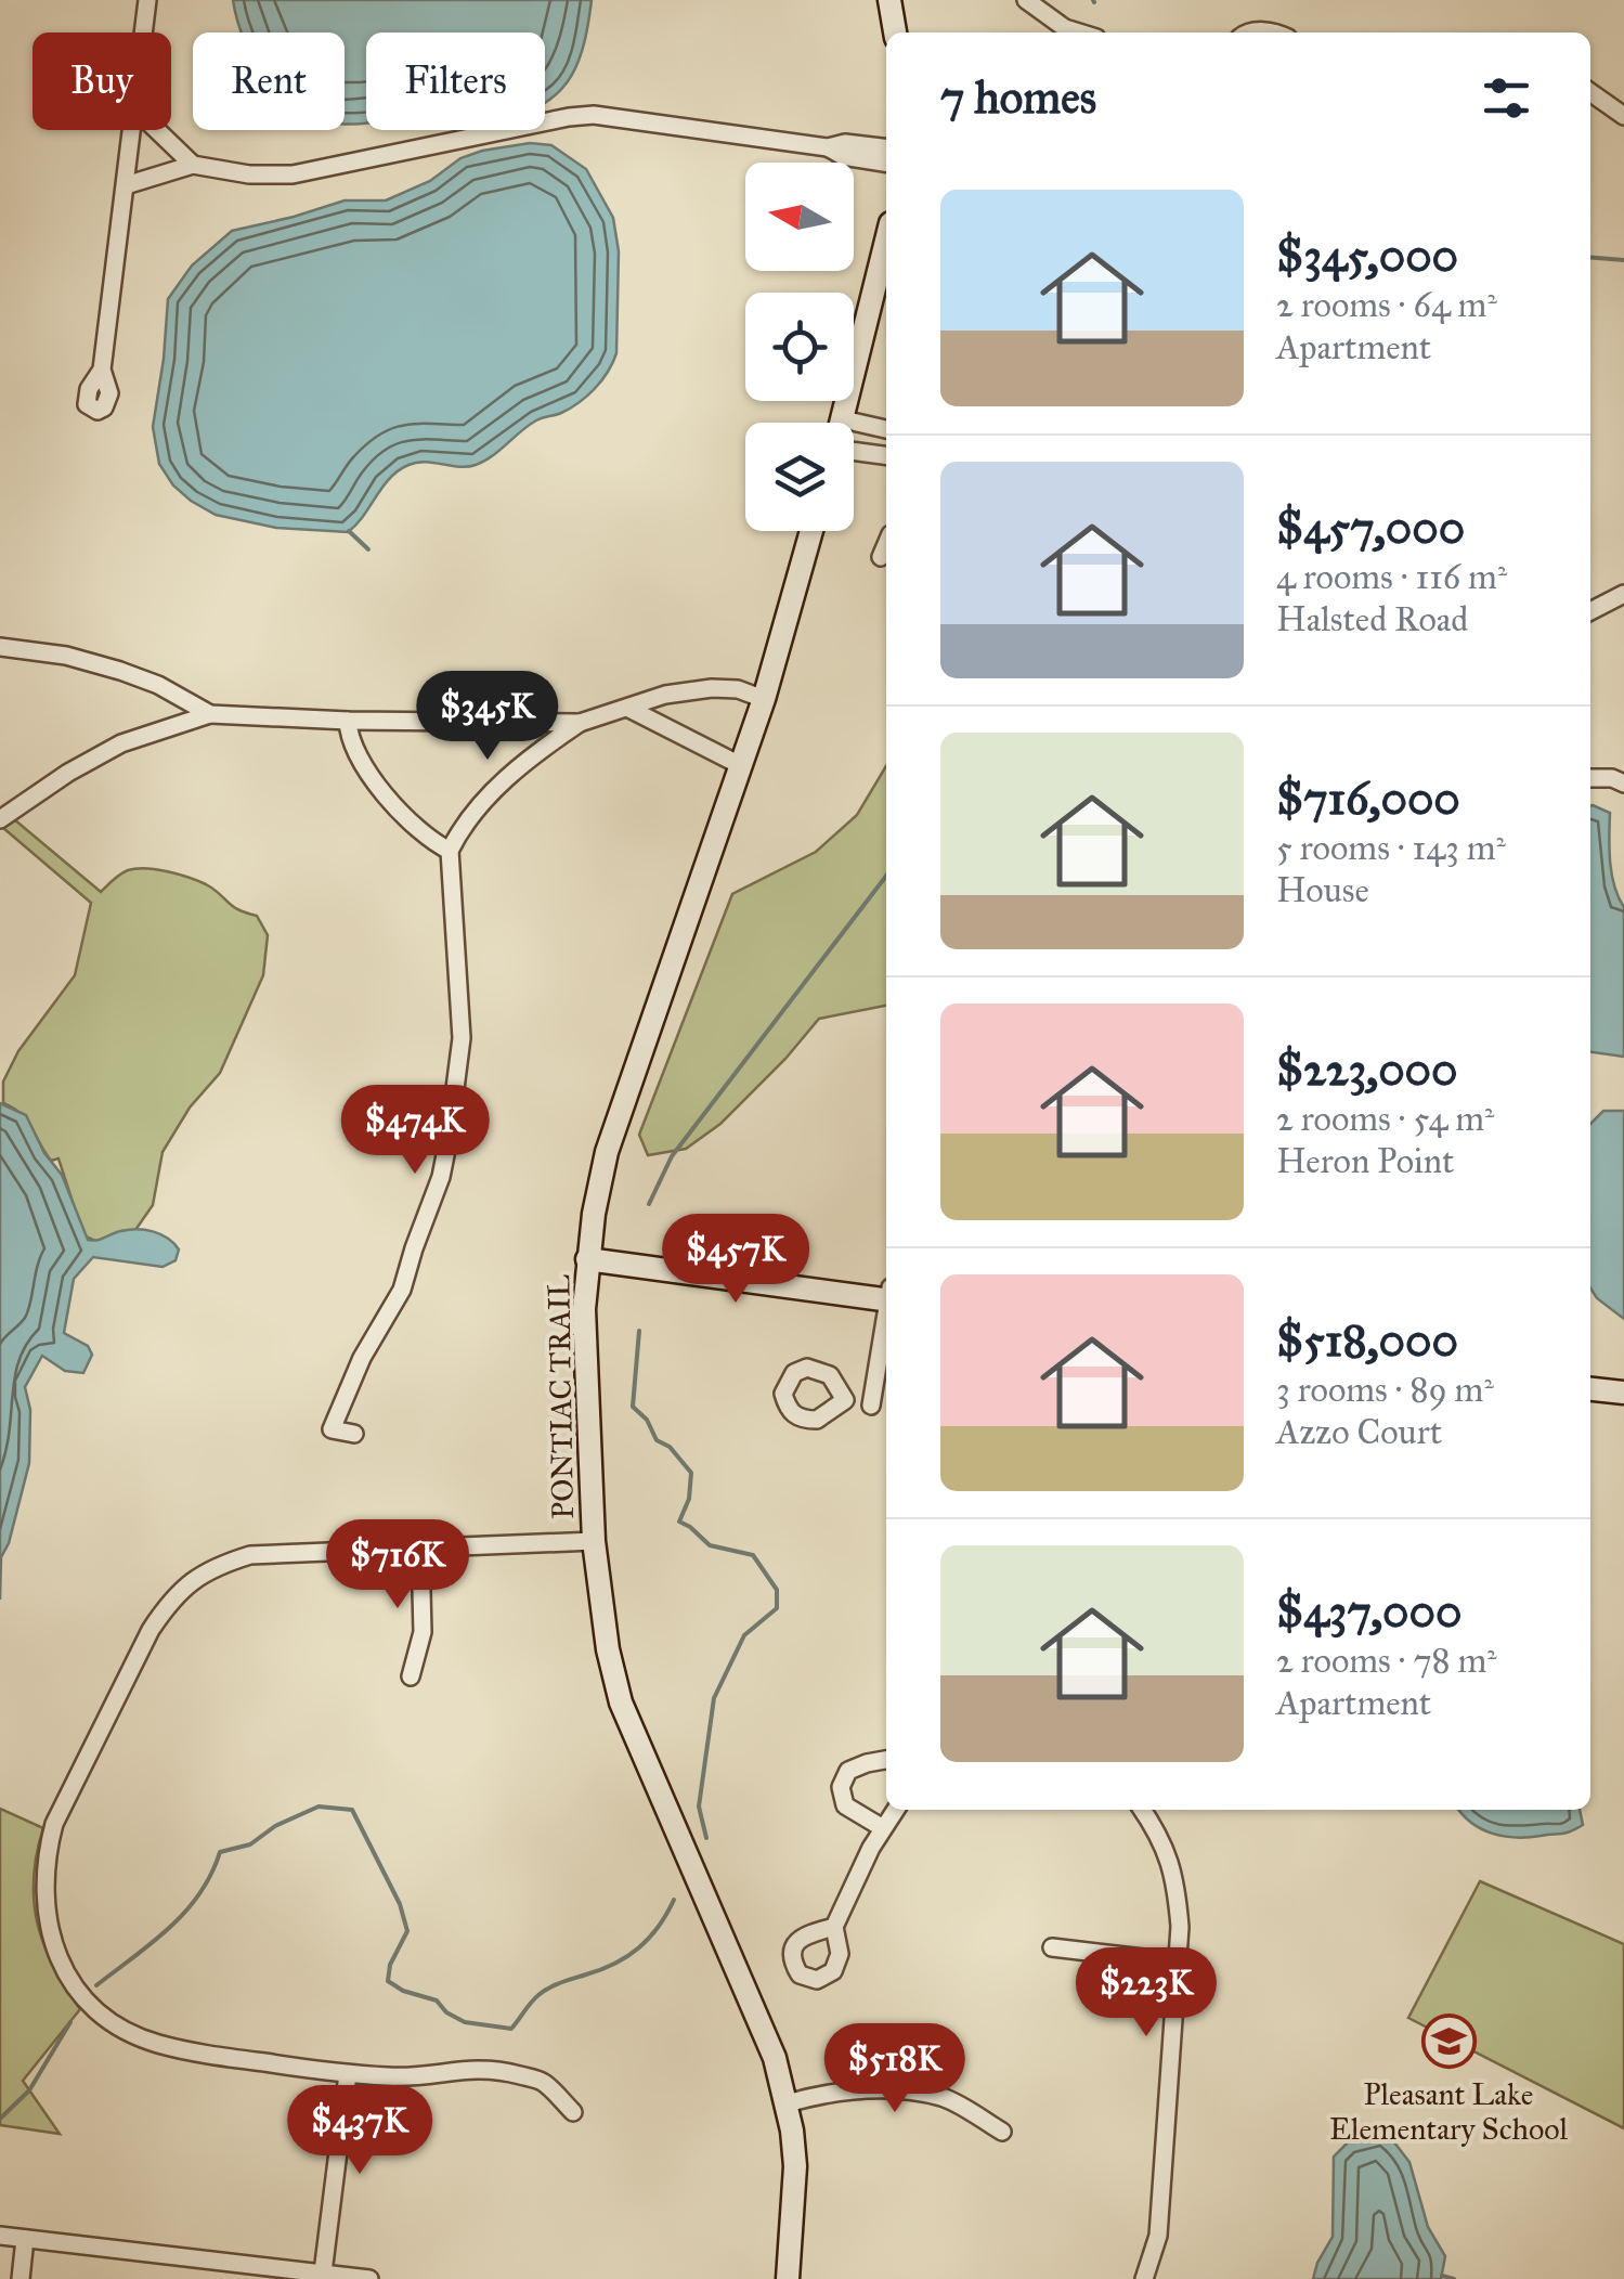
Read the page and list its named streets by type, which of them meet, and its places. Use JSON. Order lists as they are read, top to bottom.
{
  "streets": {
    "main road": ["PONTIAC TRAIL"]
  },
  "places": {
    "school or university": ["Pleasant Lake Elementary School"]
  },
  "north": "left",
  "page": {
    "chip": ["Buy", "Rent", "Filters"],
    "heading": "7 homes",
    "list": [
      {
        "name": "$345,000",
        "note": "2 rooms · 64 m² · Apartment"
      },
      {
        "name": "$457,000",
        "note": "4 rooms · 116 m² · Halsted Road"
      },
      {
        "name": "$716,000",
        "note": "5 rooms · 143 m² · House"
      },
      {
        "name": "$223,000",
        "note": "2 rooms · 54 m² · Heron Point"
      },
      {
        "name": "$518,000",
        "note": "3 rooms · 89 m² · Azzo Court"
      },
      {
        "name": "$437,000",
        "note": "2 rooms · 78 m² · Apartment"
      }
    ],
    "price": [
      "$345K",
      "$474K",
      "$457K",
      "$716K",
      "$223K",
      "$518K",
      "$437K"
    ]
  }
}
